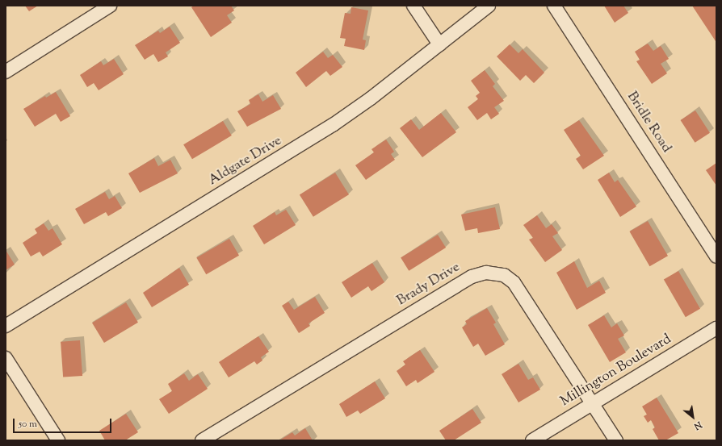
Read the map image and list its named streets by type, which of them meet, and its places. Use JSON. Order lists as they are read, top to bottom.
{
  "streets": {
    "street": [
      "Bridle Road",
      "Aldgate Drive",
      "Brady Drive",
      "Millington Boulevard"
    ]
  },
  "crossings": [
    ["Brady Drive", "Millington Boulevard"]
  ],
  "scale_bar": "50 m",
  "north": "bottom right"
}
